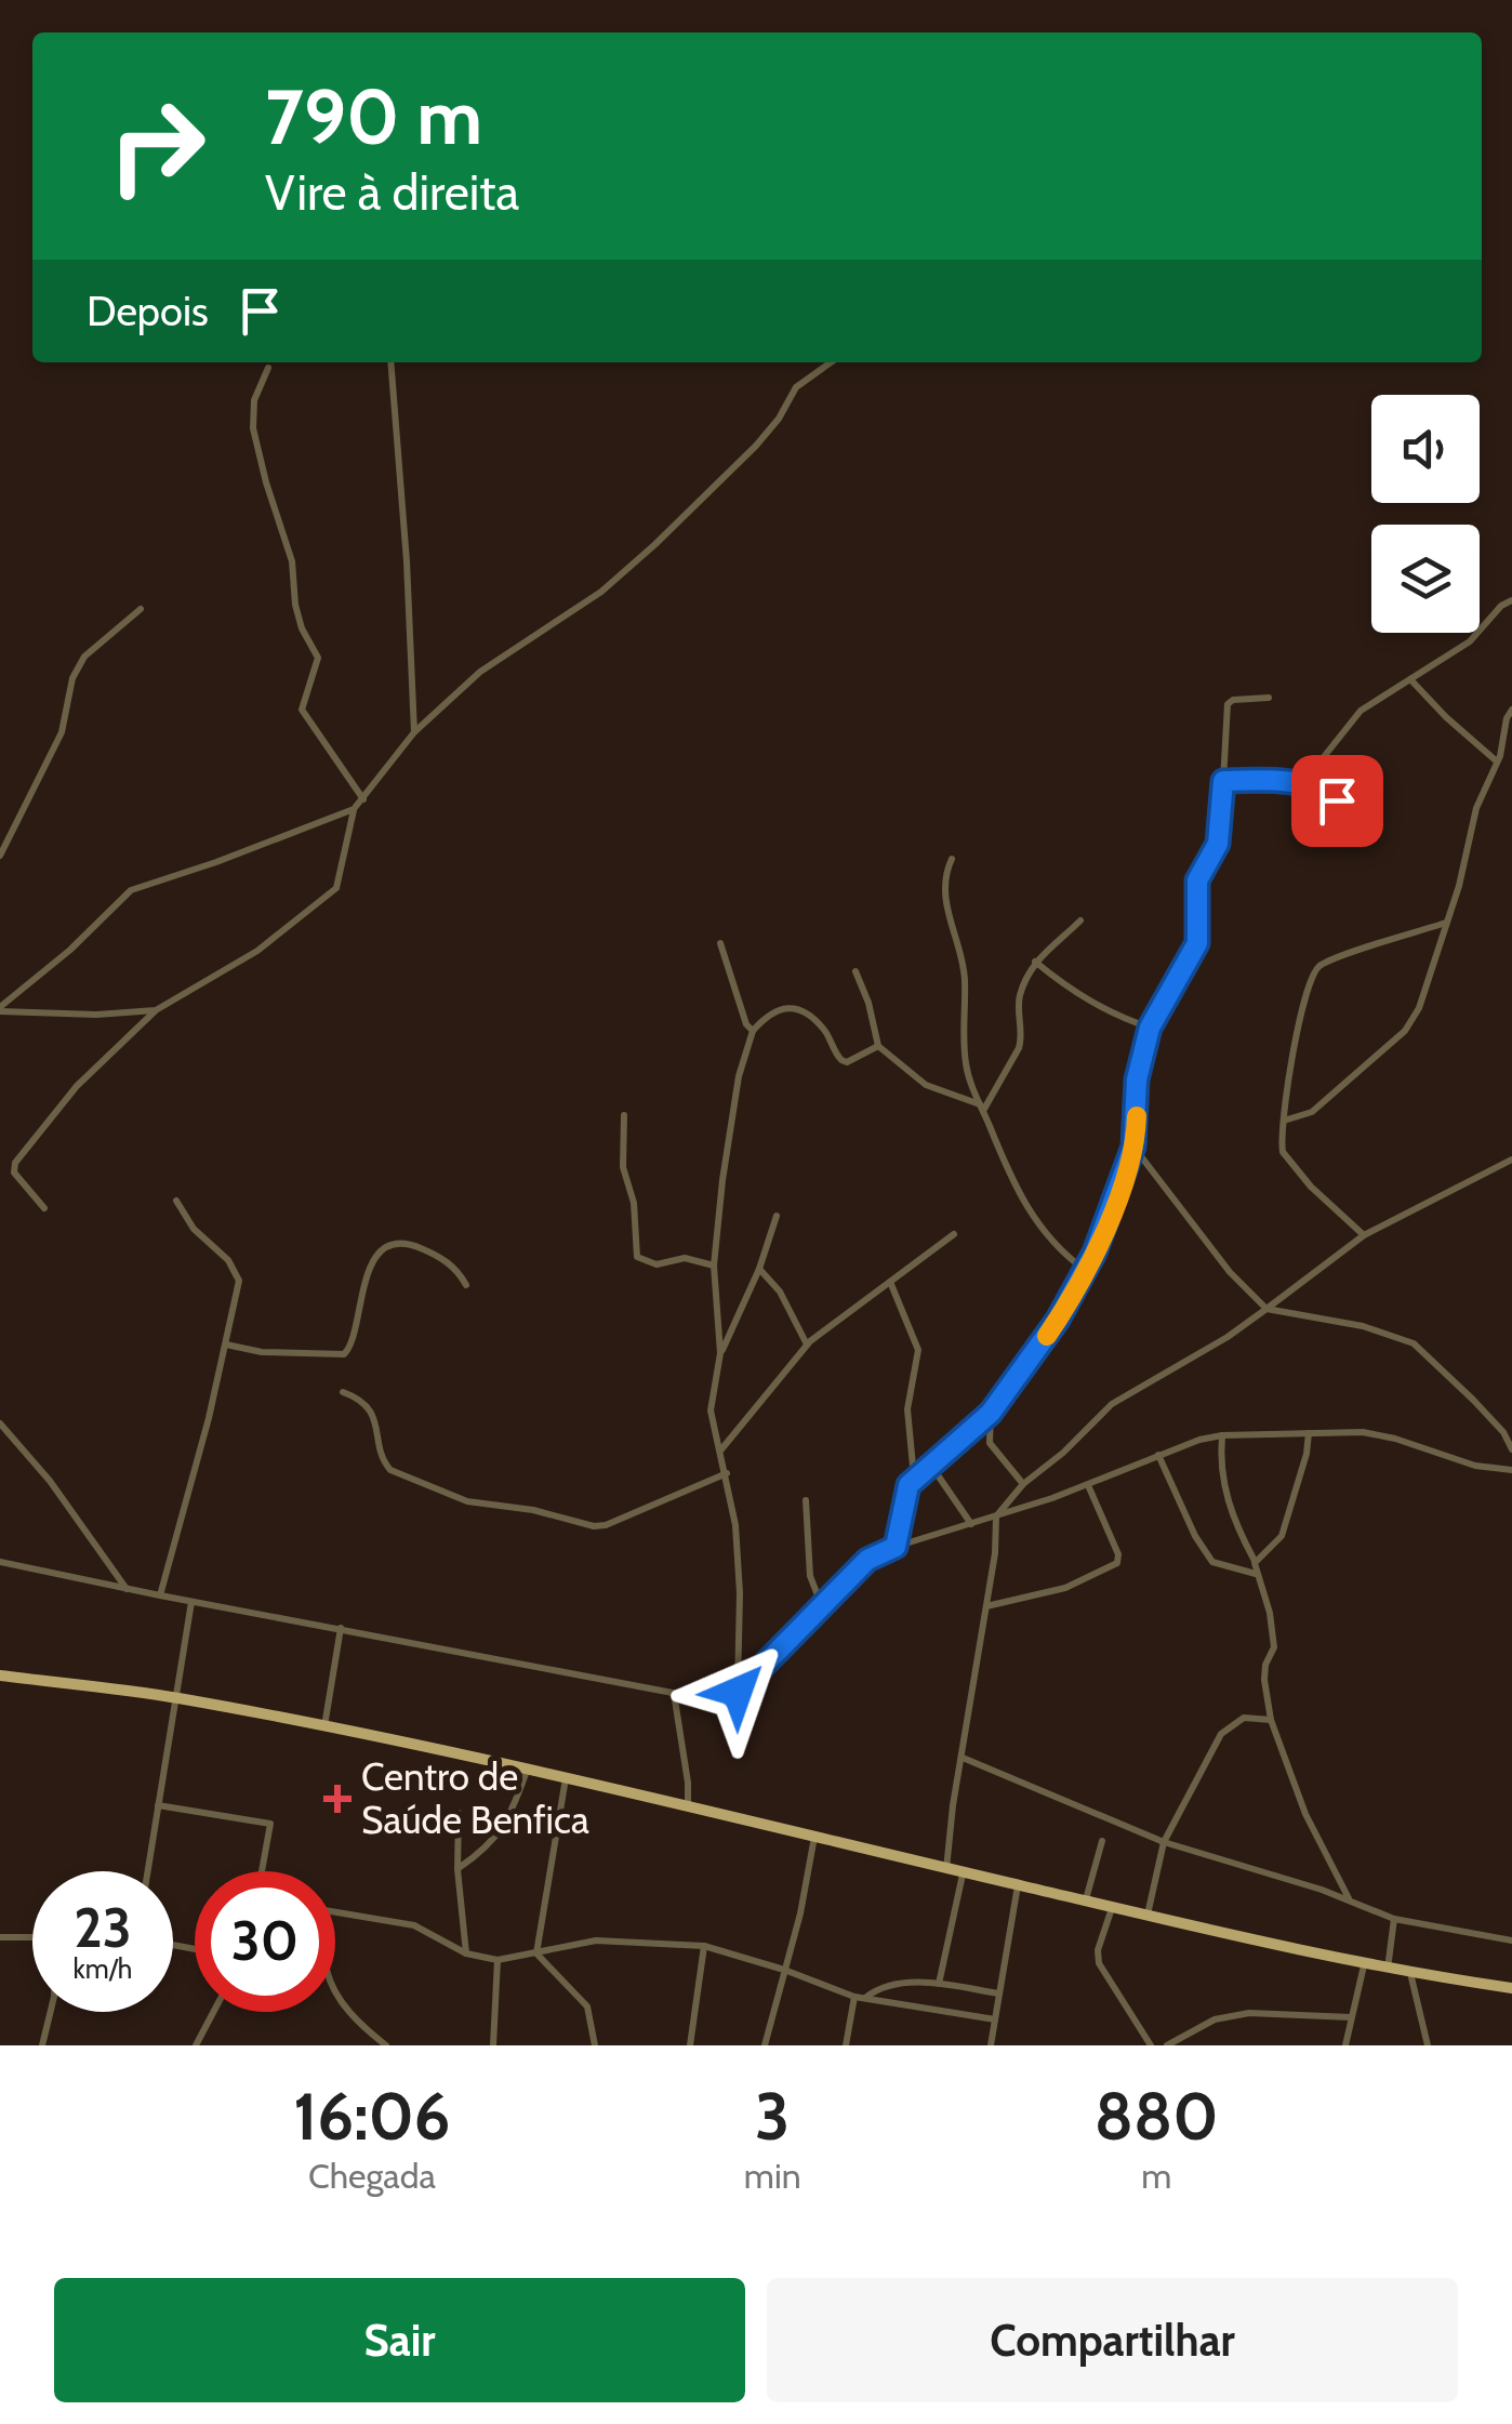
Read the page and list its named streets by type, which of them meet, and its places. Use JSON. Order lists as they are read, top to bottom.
{
  "places": {
    "health": ["Centro de Saúde Benfica"]
  },
  "page": {
    "turn": ["790 m", "Vire à direita"],
    "then": "Depois",
    "speed": "23 km/h",
    "limit": "30",
    "eta": [
      "16:06",
      "Chegada",
      "3",
      "min",
      "880",
      "m"
    ],
    "buttons": ["Sair", "Compartilhar"]
  }
}
